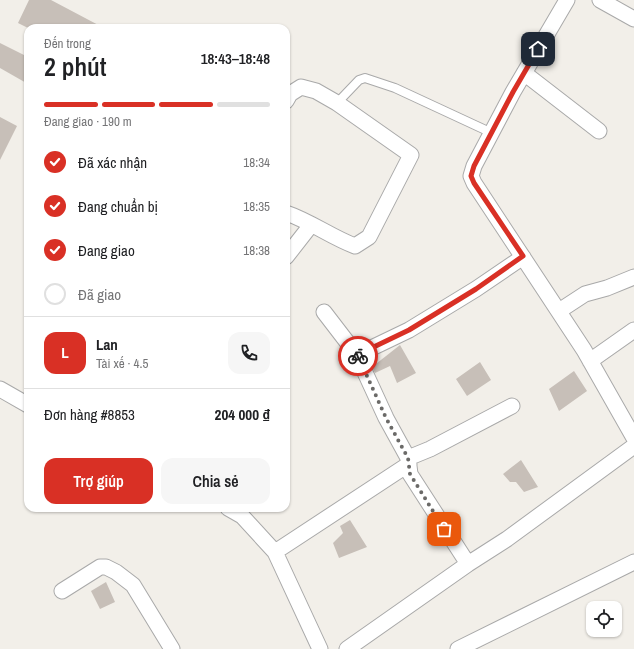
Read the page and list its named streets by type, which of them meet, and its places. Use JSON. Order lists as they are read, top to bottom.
{
  "page": {
    "heading": ["2 phút", "Đến trong", "18:43–18:48"],
    "panel": [
      "Lan",
      "Tài xế · 4.5",
      "Đơn hàng #8853",
      "204 000 ₫"
    ],
    "bar": "Đang giao · 190 m",
    "list": [
      ["Đã xác nhận", "18:34"],
      ["Đang chuẩn bị", "18:35"],
      ["Đang giao", "18:38"],
      "Đã giao"
    ],
    "round": "L",
    "buttons": ["Trợ giúp", "Chia sẻ"]
  }
}
